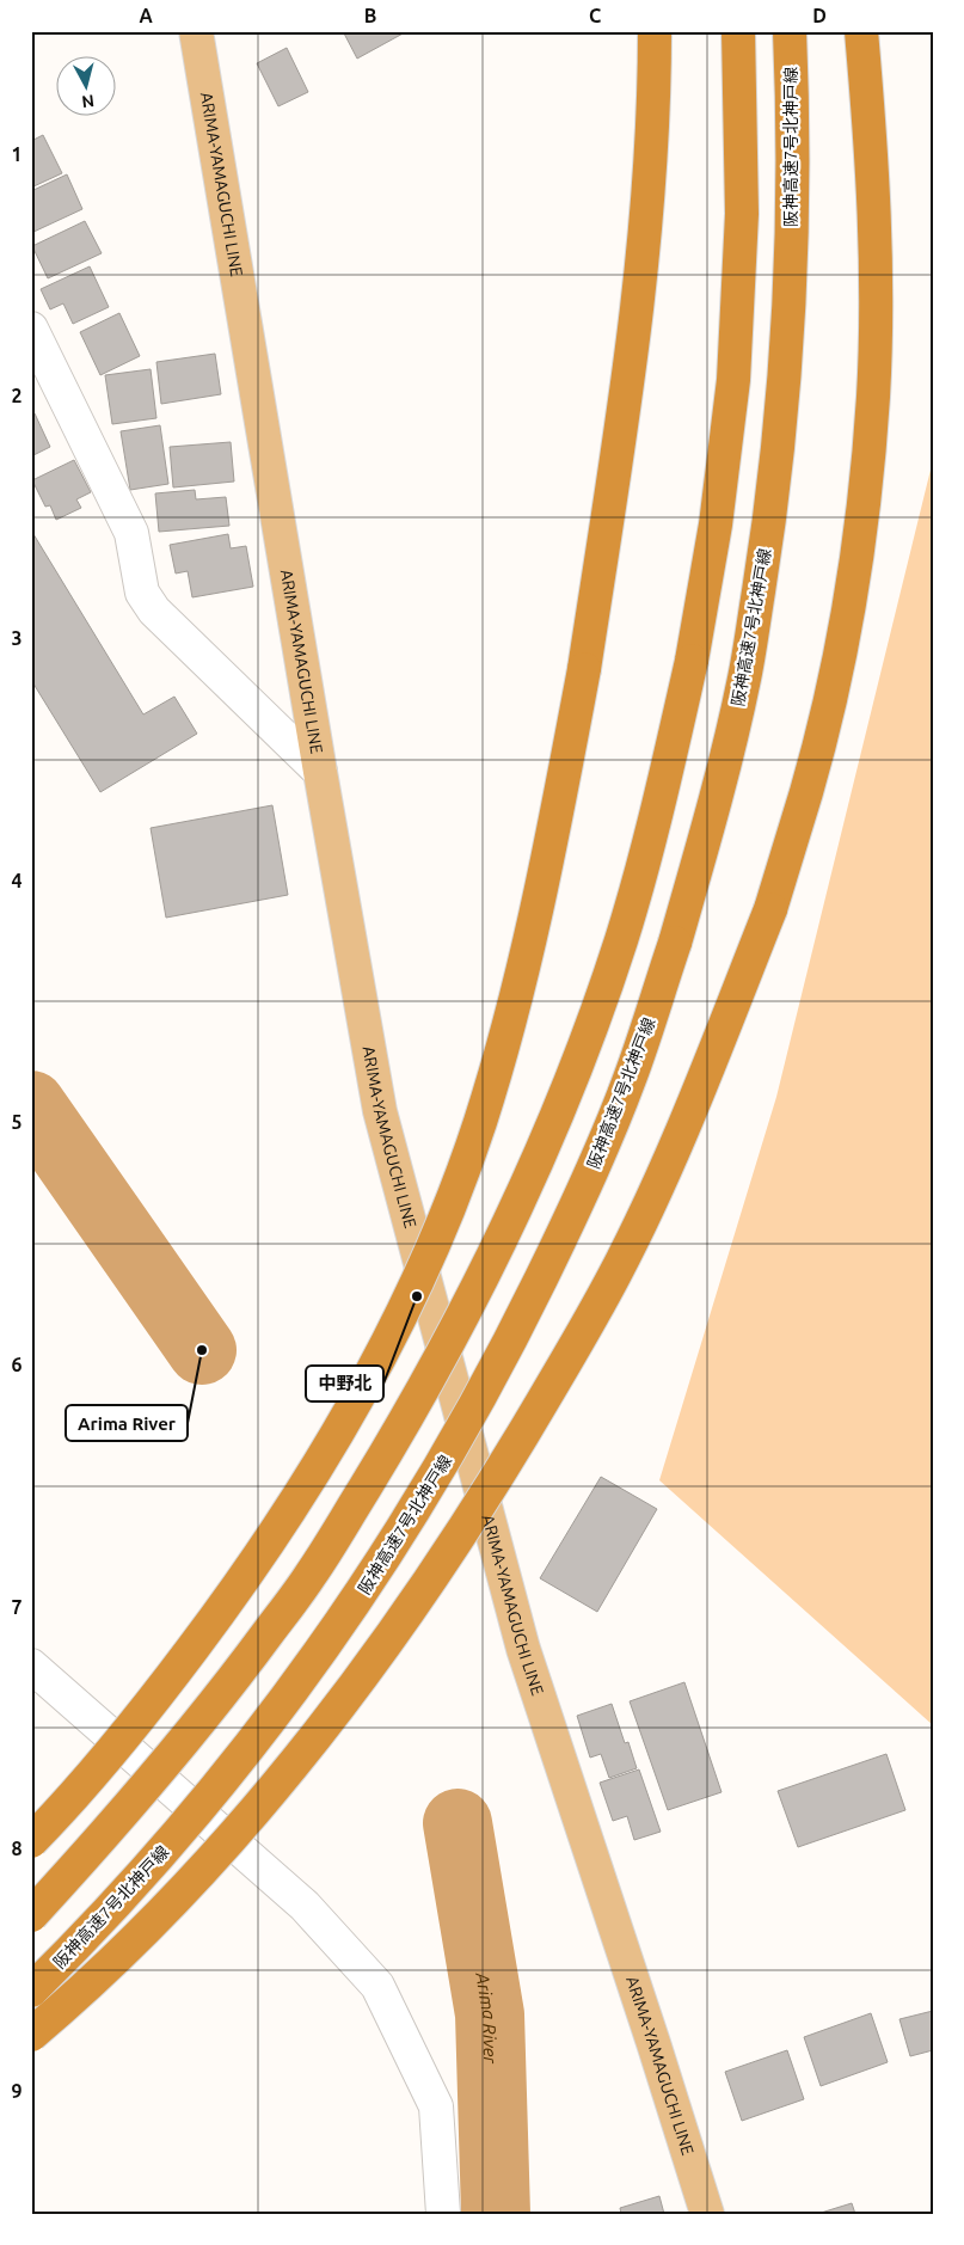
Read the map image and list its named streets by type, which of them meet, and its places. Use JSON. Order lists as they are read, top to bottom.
{
  "streets": {
    "highway": ["阪神高速7号北神戸線"],
    "main road": ["ARIMA-YAMAGUCHI LINE"]
  },
  "water": ["Arima River"],
  "places": ["中野北", "Arima River"],
  "north": "bottom",
  "grid": {
    "columns": [
      "A",
      "B",
      "C",
      "D"
    ],
    "rows": [
      "1",
      "2",
      "3",
      "4",
      "5",
      "6",
      "7",
      "8",
      "9"
    ]
  }
}
